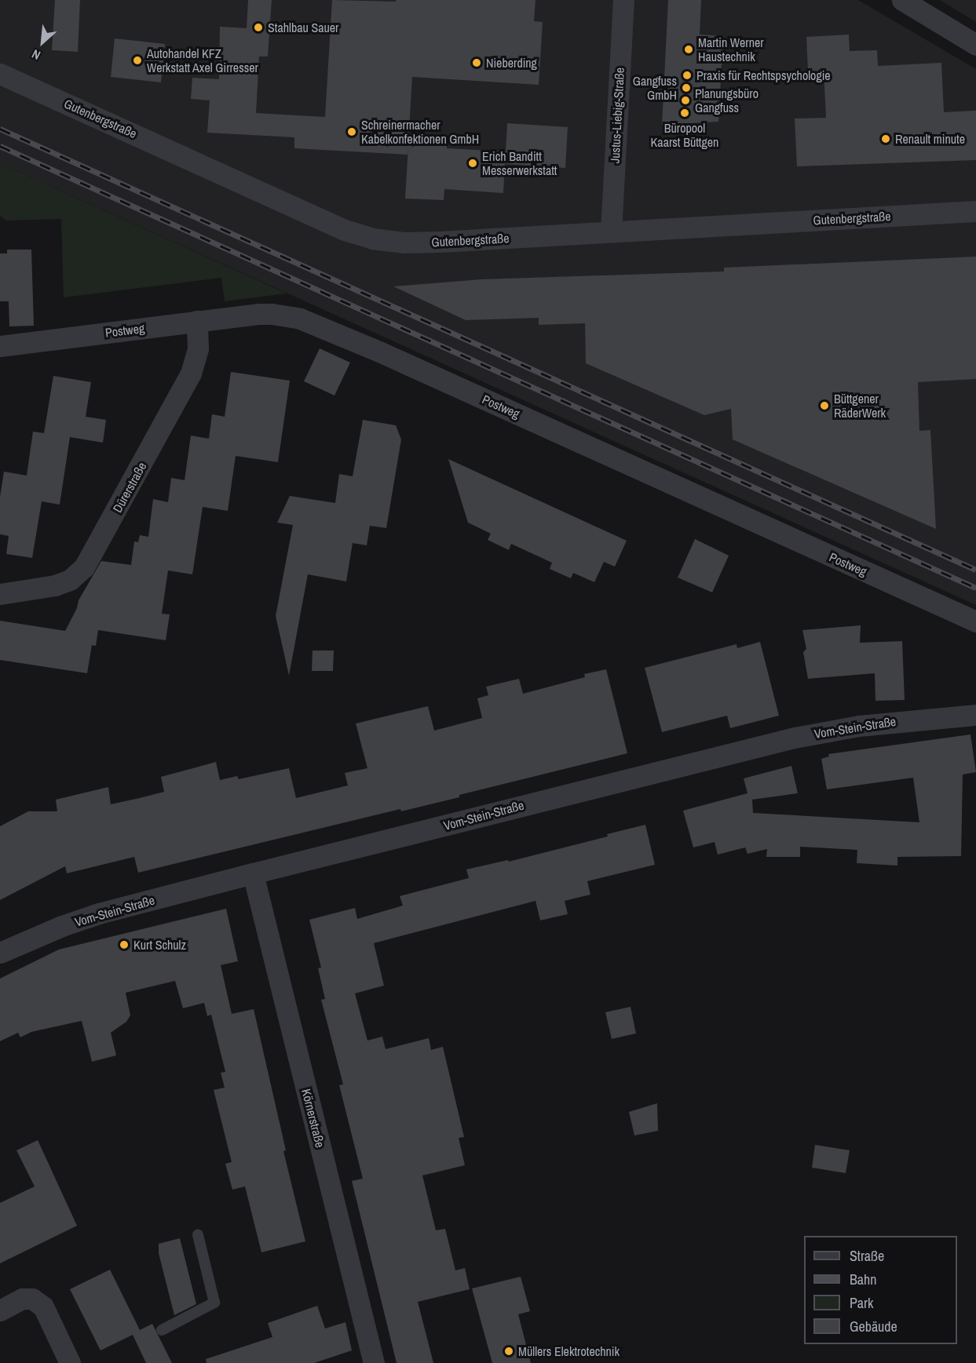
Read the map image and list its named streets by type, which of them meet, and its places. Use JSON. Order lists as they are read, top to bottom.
{
  "streets": {
    "street": [
      "Justus-Liebig-Straße",
      "Gutenbergstraße",
      "Postweg",
      "Dürerstraße",
      "Vom-Stein-Straße",
      "Körnerstraße"
    ]
  },
  "crossings": [
    ["Justus-Liebig-Straße", "Gutenbergstraße"],
    ["Postweg", "Dürerstraße"],
    ["Vom-Stein-Straße", "Körnerstraße"]
  ],
  "places": [
    "Stahlbau Sauer",
    "Martin Werner Haustechnik",
    "Autohandel KFZ Werkstatt Axel Girresser",
    "Nieberding",
    "Praxis für Rechtspsychologie",
    "Gangfuss GmbH",
    "Planungsbüro Gangfuss",
    "Büropool Kaarst Büttgen",
    "Schreinermacher Kabelkonfektionen GmbH",
    "Renault minute",
    "Erich Banditt Messerwerkstatt",
    "Büttgener RäderWerk",
    "Kurt Schulz",
    "Müllers Elektrotechnik"
  ],
  "legend": [
    "Straße",
    "Bahn",
    "Park",
    "Gebäude"
  ],
  "north": "bottom left"
}
